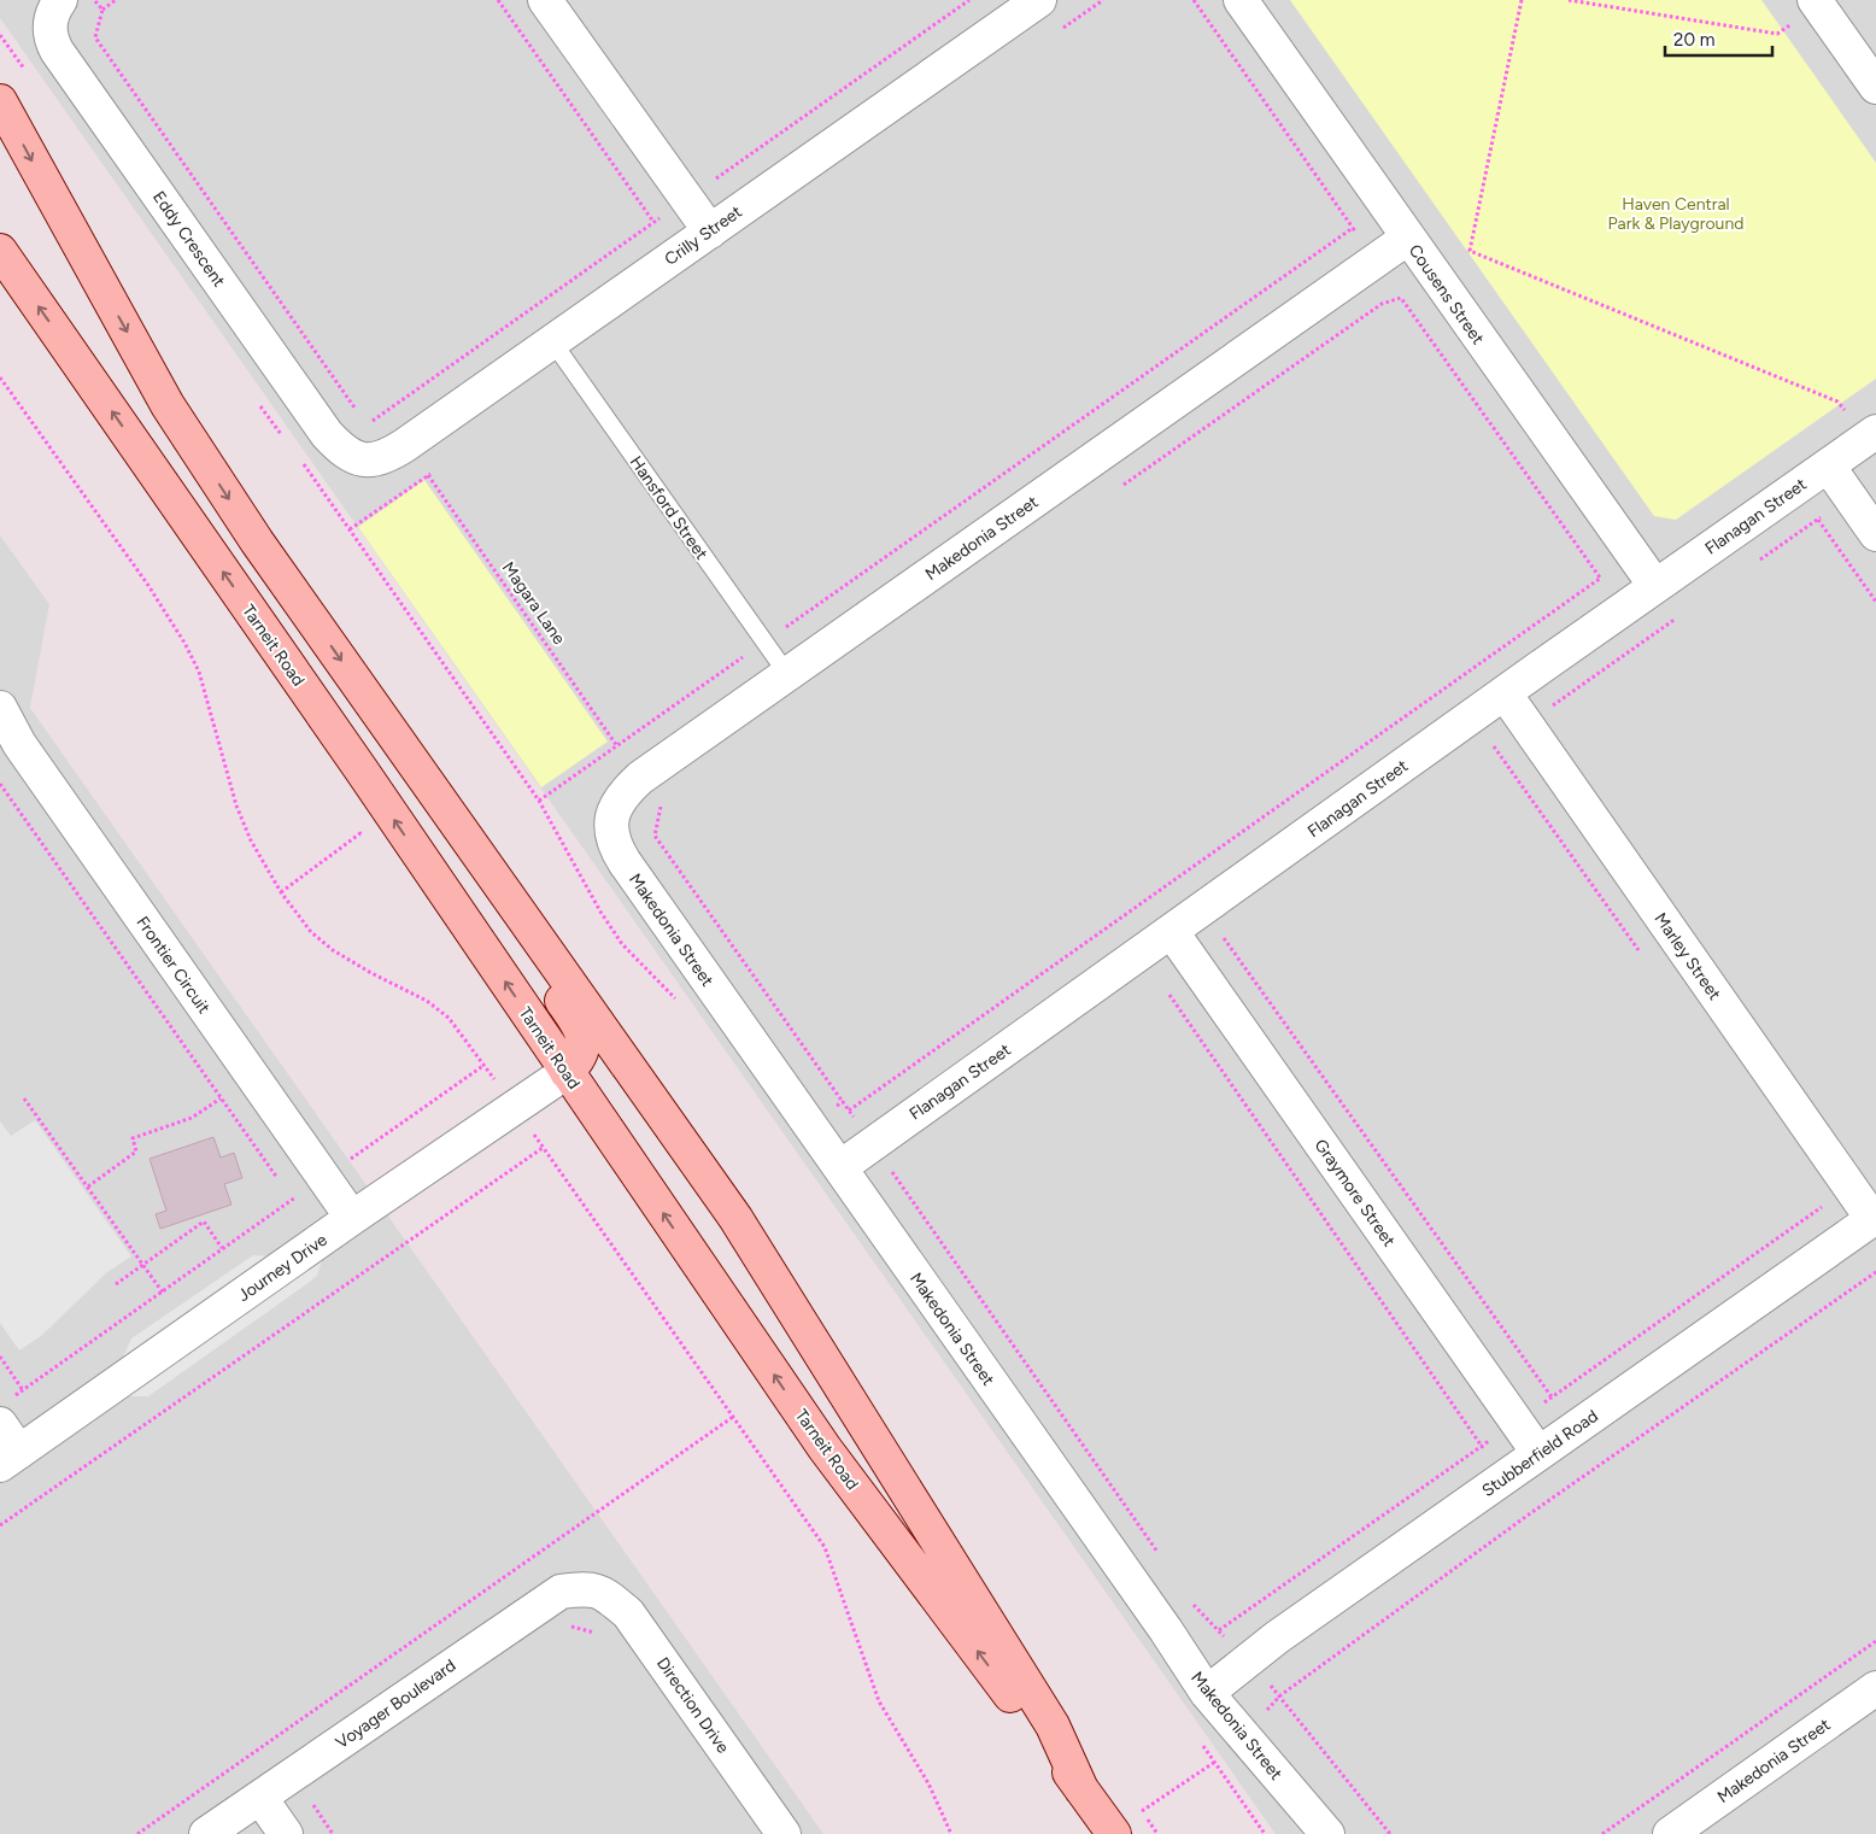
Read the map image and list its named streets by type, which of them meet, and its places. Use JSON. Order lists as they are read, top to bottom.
{
  "streets": {
    "street": [
      "Crilly Street",
      "Eddy Crescent",
      "Cousens Street",
      "Flanagan Street",
      "Makedonia Street",
      "Tarneit Road",
      "Marley Street",
      "Frontier Circuit",
      "Graymore Street",
      "Journey Drive",
      "Stubberfield Road",
      "Voyager Boulevard",
      "Direction Drive"
    ],
    "lane": ["Hansford Street"],
    "path": ["Magara Lane"]
  },
  "crossings": [
    ["Crilly Street", "Eddy Crescent"],
    ["Crilly Street", "Hansford Street"],
    ["Cousens Street", "Flanagan Street"],
    ["Cousens Street", "Makedonia Street"],
    ["Hansford Street", "Makedonia Street"],
    ["Flanagan Street", "Makedonia Street"],
    ["Flanagan Street", "Marley Street"],
    ["Flanagan Street", "Graymore Street"],
    ["Makedonia Street", "Magara Lane"],
    ["Makedonia Street", "Stubberfield Road"],
    ["Tarneit Road", "Journey Drive"],
    ["Marley Street", "Stubberfield Road"],
    ["Frontier Circuit", "Journey Drive"],
    ["Graymore Street", "Stubberfield Road"],
    ["Voyager Boulevard", "Direction Drive"]
  ],
  "parks": ["Haven Central Park & Playground"],
  "scale_bar": "20 m"
}
